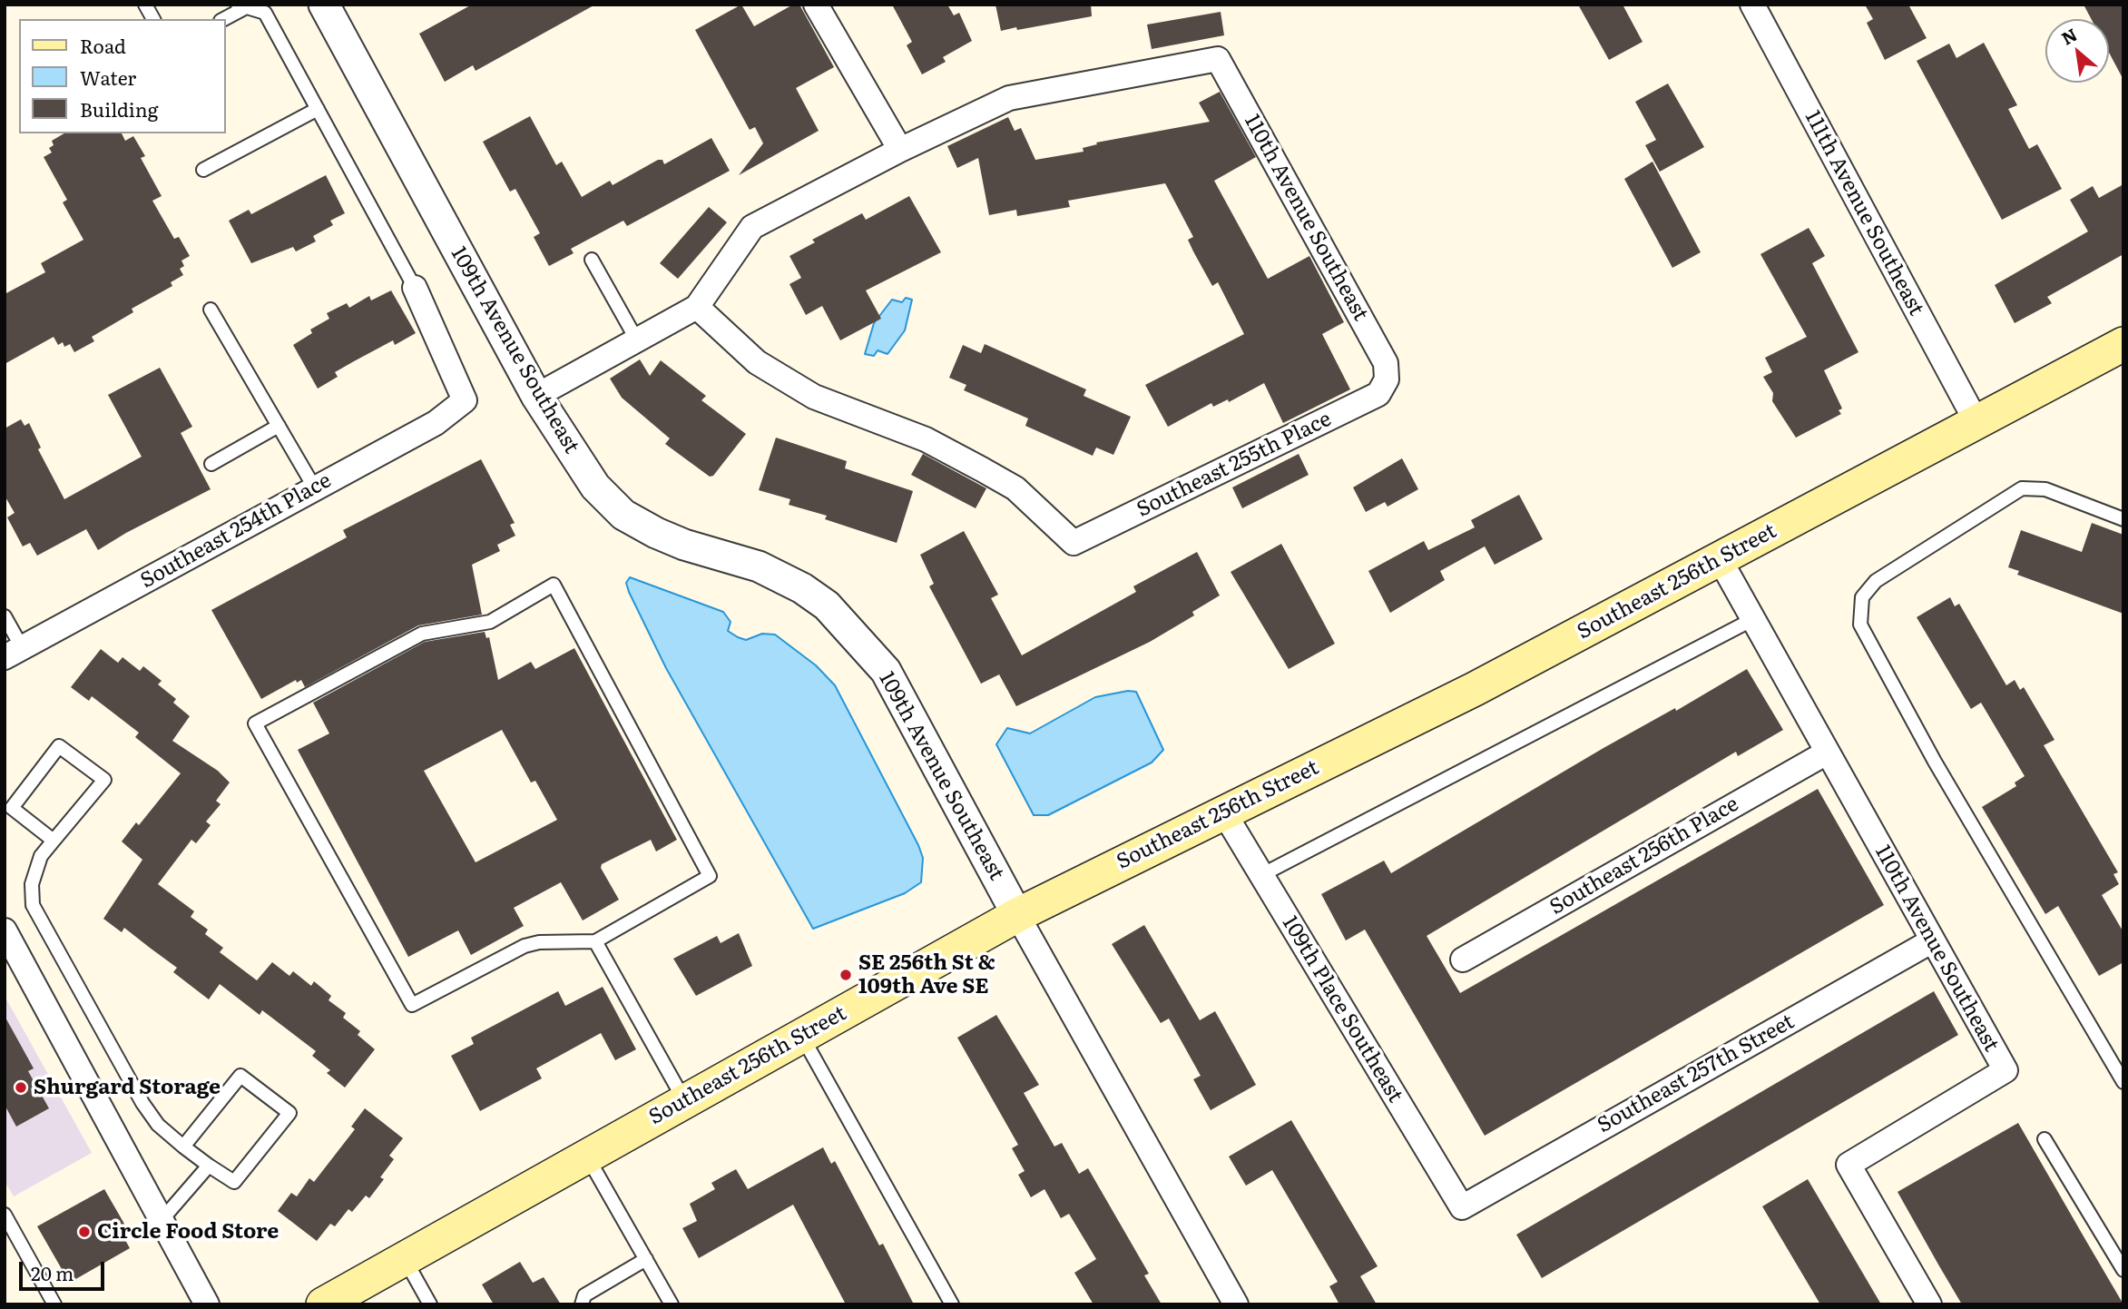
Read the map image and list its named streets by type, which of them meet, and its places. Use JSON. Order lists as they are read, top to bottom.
{
  "streets": {
    "main road": ["Southeast 256th Street"],
    "street": [
      "111th Avenue Southeast",
      "110th Avenue Southeast",
      "109th Avenue Southeast",
      "Southeast 255th Place",
      "Southeast 254th Place",
      "Southeast 256th Place",
      "109th Place Southeast",
      "Southeast 257th Street"
    ]
  },
  "crossings": [
    ["111th Avenue Southeast", "Southeast 256th Street"],
    ["110th Avenue Southeast", "Southeast 255th Place"],
    ["110th Avenue Southeast", "Southeast 256th Street"],
    ["110th Avenue Southeast", "Southeast 256th Place"],
    ["110th Avenue Southeast", "Southeast 257th Street"],
    ["109th Avenue Southeast", "Southeast 256th Street"],
    ["Southeast 256th Street", "109th Place Southeast"],
    ["109th Place Southeast", "Southeast 257th Street"]
  ],
  "places": ["SE 256th St & 109th Ave SE", "Shurgard Storage", "Circle Food Store"],
  "legend": ["Road", "Water", "Building"],
  "scale_bar": "20 m",
  "north": "top left"
}
